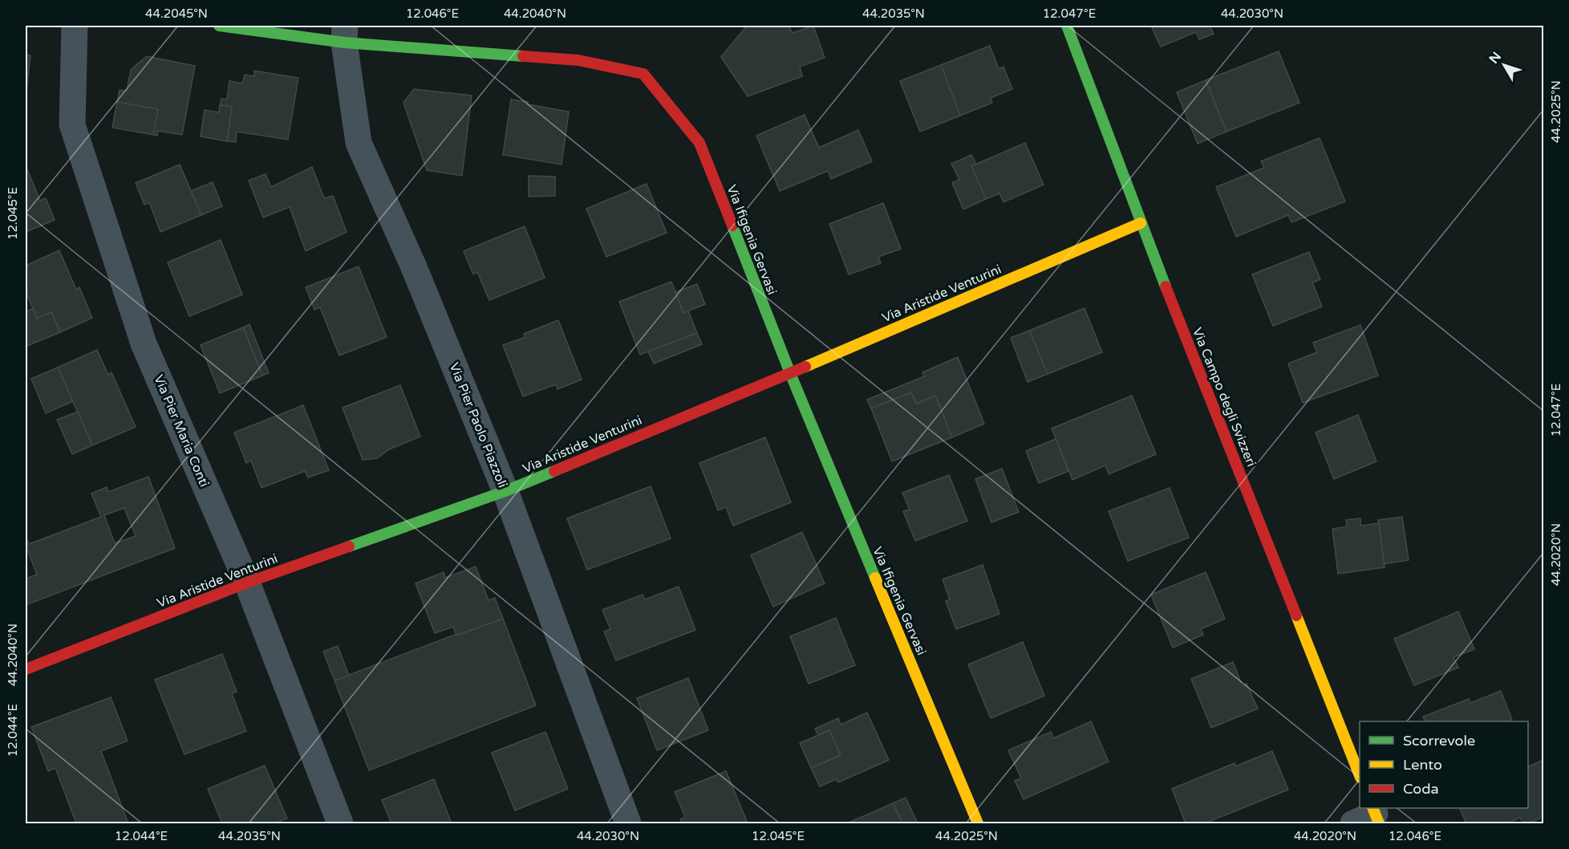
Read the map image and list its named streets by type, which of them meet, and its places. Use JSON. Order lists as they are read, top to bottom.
{
  "streets": {
    "street": [
      "Via Ifigenia Gervasi",
      "Via Aristide Venturini",
      "Via Campo degli Svizzeri",
      "Via Pier Paolo Piazzoli",
      "Via Pier Maria Conti"
    ]
  },
  "crossings": [
    ["Via Ifigenia Gervasi", "Via Aristide Venturini"],
    ["Via Ifigenia Gervasi", "Via Pier Paolo Piazzoli"],
    ["Via Aristide Venturini", "Via Campo degli Svizzeri"],
    ["Via Aristide Venturini", "Via Pier Paolo Piazzoli"],
    ["Via Aristide Venturini", "Via Pier Maria Conti"]
  ],
  "legend": ["Scorrevole", "Lento", "Coda"],
  "north": "top left",
  "coordinates": [
    "44.2045°N",
    "12.046°E",
    "44.2040°N",
    "44.2035°N",
    "12.047°E",
    "44.2030°N",
    "44.2025°N",
    "12.045°E",
    "44.2020°N",
    "12.044°E"
  ]
}
